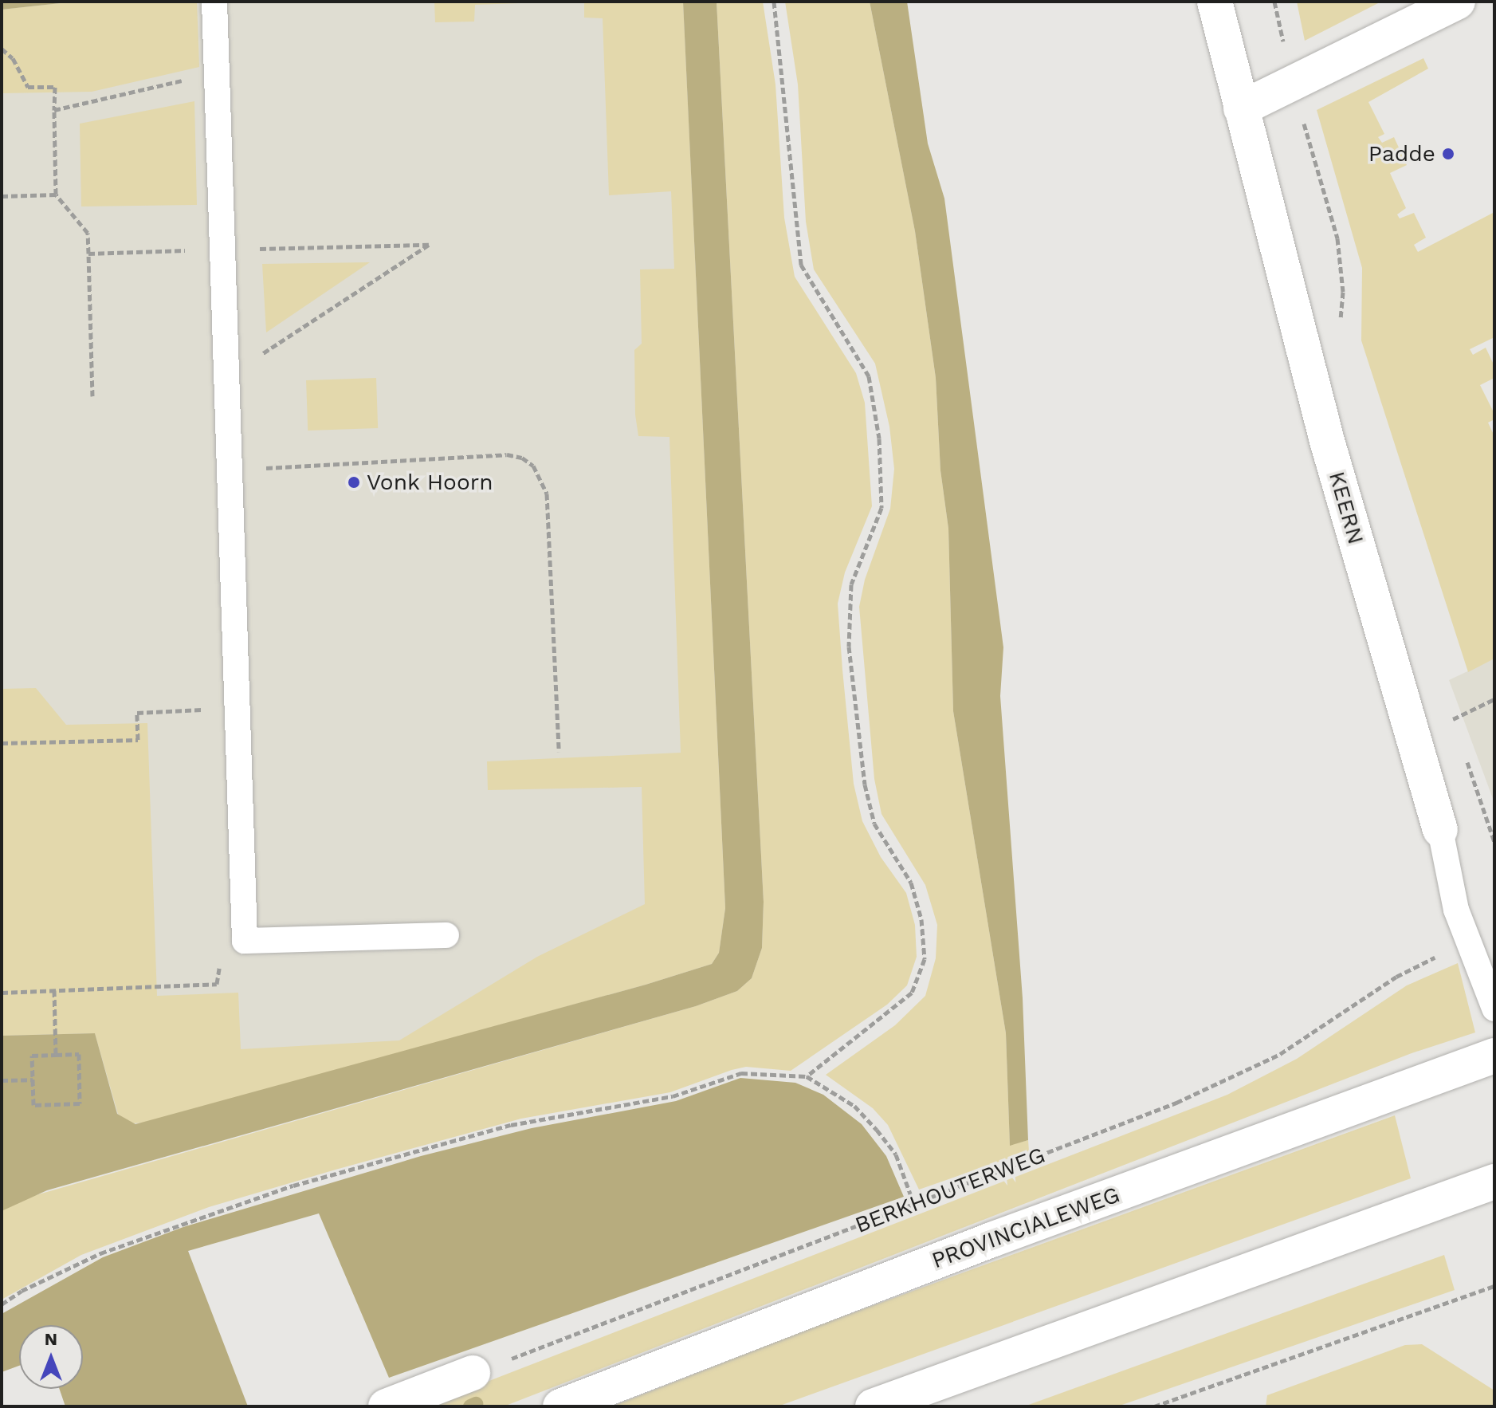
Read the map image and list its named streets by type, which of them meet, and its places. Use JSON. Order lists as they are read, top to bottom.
{
  "streets": {
    "main road": ["KEERN", "PROVINCIALEWEG"],
    "path": ["BERKHOUTERWEG"]
  },
  "crossings": [
    ["KEERN", "BERKHOUTERWEG"]
  ],
  "places": ["Padde", "Vonk Hoorn"],
  "north": "top"
}
